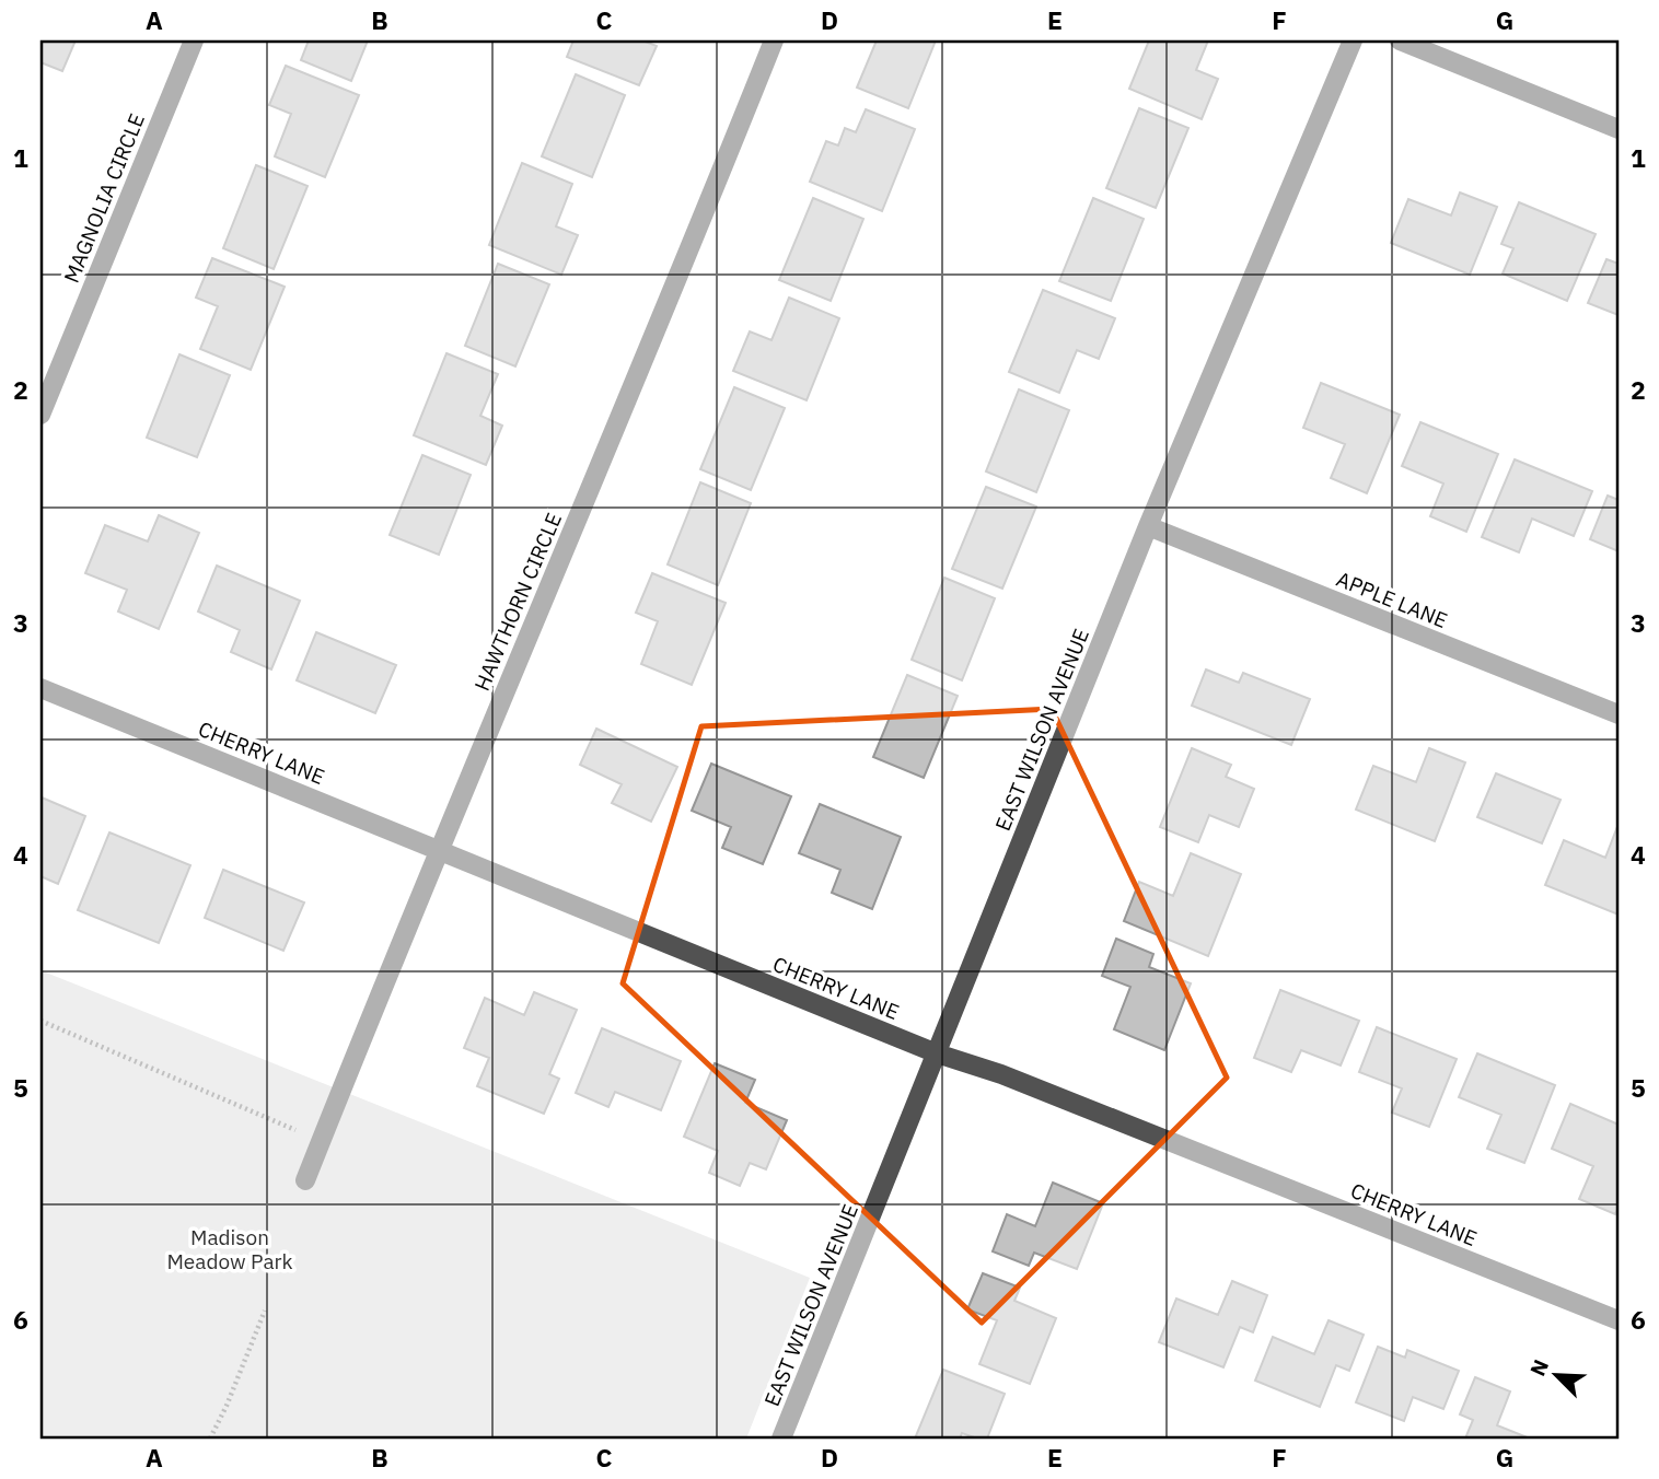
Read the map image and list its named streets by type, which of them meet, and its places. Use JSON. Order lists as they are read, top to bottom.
{
  "streets": {
    "street": [
      "MAGNOLIA CIRCLE",
      "APPLE LANE",
      "HAWTHORN CIRCLE",
      "EAST WILSON AVENUE",
      "CHERRY LANE"
    ]
  },
  "crossings": [
    ["APPLE LANE", "EAST WILSON AVENUE"],
    ["HAWTHORN CIRCLE", "CHERRY LANE"],
    ["EAST WILSON AVENUE", "CHERRY LANE"]
  ],
  "parks": ["Madison Meadow Park"],
  "north": "top left",
  "grid": {
    "columns": [
      "A",
      "B",
      "C",
      "D",
      "E",
      "F",
      "G"
    ],
    "rows": [
      "1",
      "2",
      "3",
      "4",
      "5",
      "6"
    ]
  }
}
